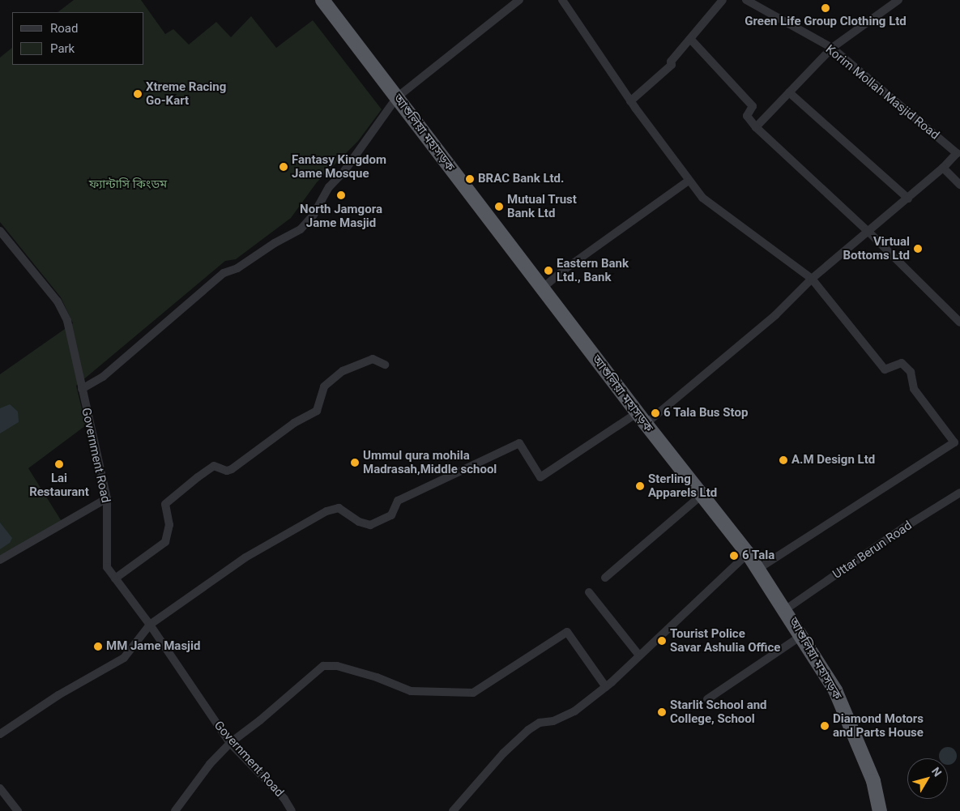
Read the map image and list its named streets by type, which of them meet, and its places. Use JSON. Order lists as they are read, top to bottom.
{
  "streets": {
    "highway": ["আশুলিয়া মহাসড়ক"],
    "street": ["Korim Mollah Masjid Road", "Government Road", "Uttar Berun Road"]
  },
  "crossings": [
    ["Korim Mollah Masjid Road", "আশুলিয়া মহাসড়ক"],
    ["Korim Mollah Masjid Road", "Government Road"],
    ["আশুলিয়া মহাসড়ক", "Uttar Berun Road"]
  ],
  "parks": ["ফ্যান্টাসি কিংডম"],
  "places": [
    "Green Life Group Clothing Ltd",
    "Xtreme Racing Go-Kart",
    "Fantasy Kingdom Jame Mosque",
    "BRAC Bank Ltd.",
    "North Jamgora Jame Masjid",
    "Mutual Trust Bank Ltd",
    "Virtual Bottoms Ltd",
    "Eastern Bank Ltd., Bank",
    "6 Tala Bus Stop",
    "A.M Design Ltd",
    "Ummul qura mohila Madrasah,Middle school",
    "Lai Restaurant",
    "Sterling Apparels Ltd",
    "6 Tala",
    "Tourist Police Savar Ashulia Office",
    "MM Jame Masjid",
    "Starlit School and College, School",
    "Diamond Motors and Parts House"
  ],
  "legend": ["Road", "Park"],
  "north": "top right"
}
